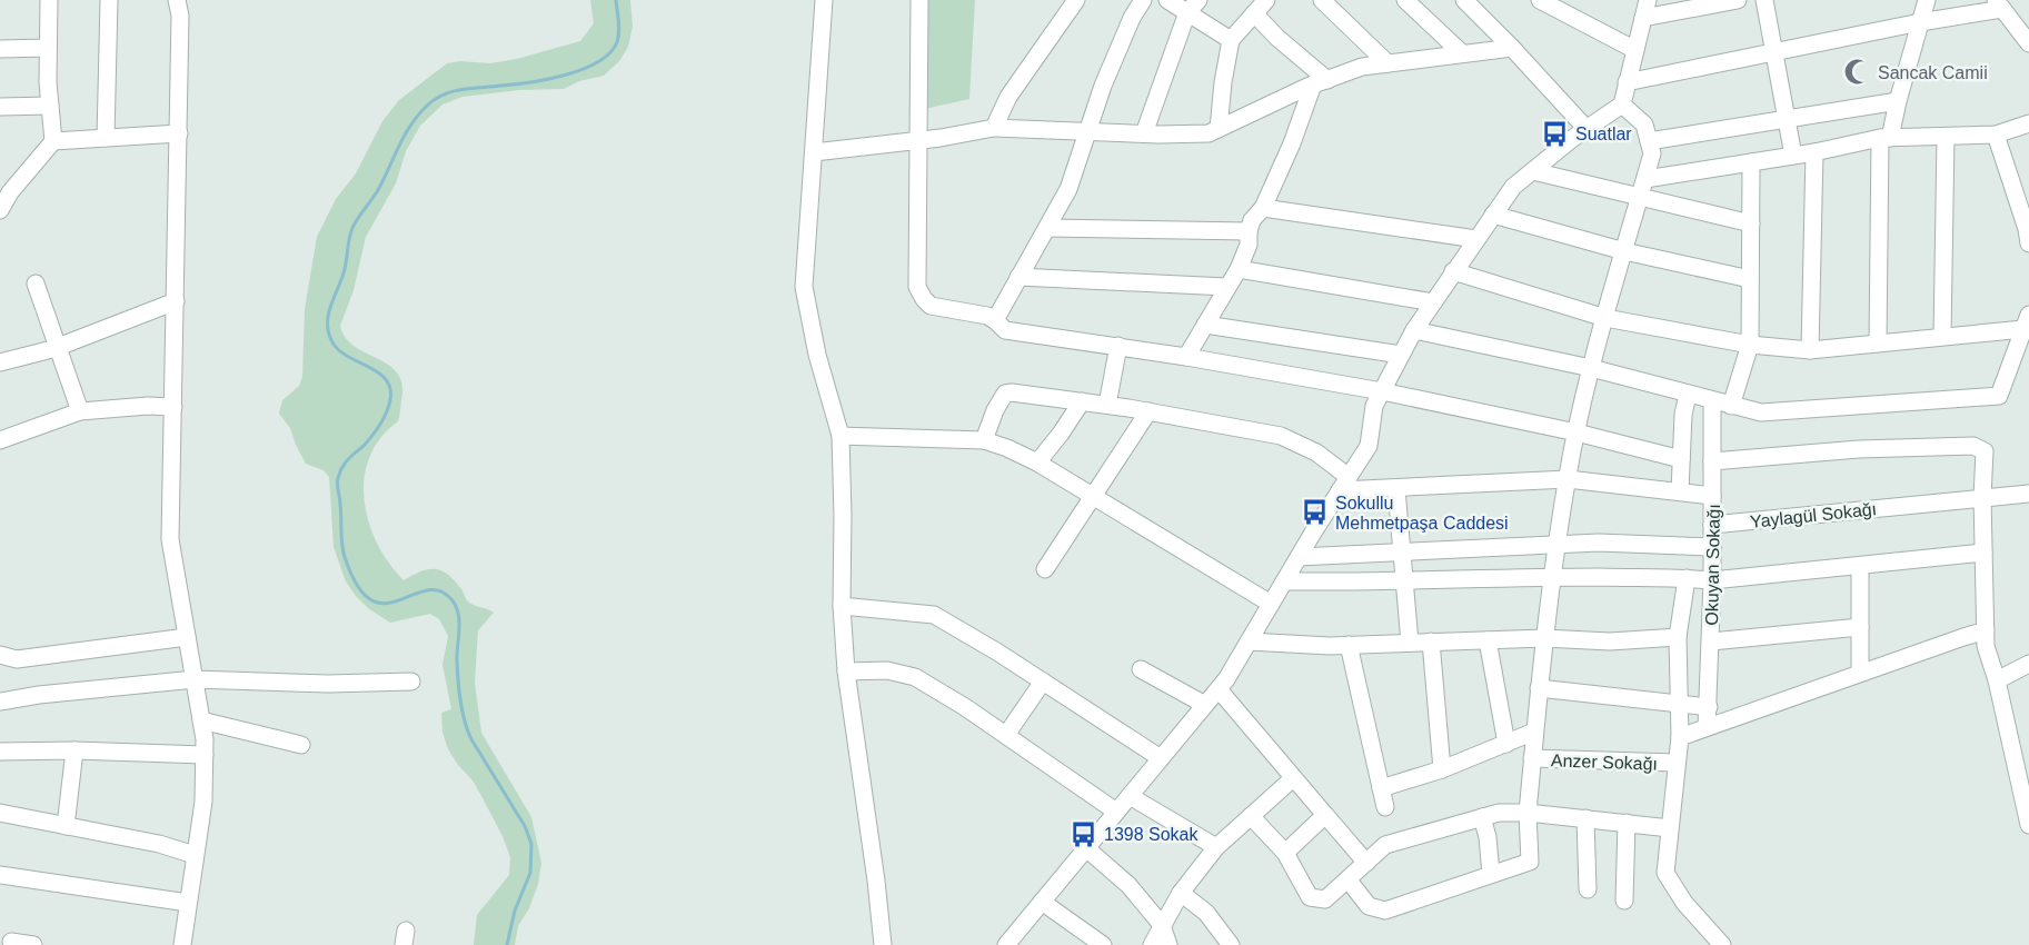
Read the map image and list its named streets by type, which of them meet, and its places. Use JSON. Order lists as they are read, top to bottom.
{
  "streets": {
    "street": ["Yaylagül Sokağı", "Okuyan Sokağı", "Anzer Sokağı"]
  },
  "crossings": [
    ["Yaylagül Sokağı", "Okuyan Sokağı"]
  ],
  "places": {
    "mosque": ["Sancak Camii"],
    "bus stop": ["Suatlar", "Sokullu Mehmetpaşa Caddesi", "1398 Sokak"]
  }
}
